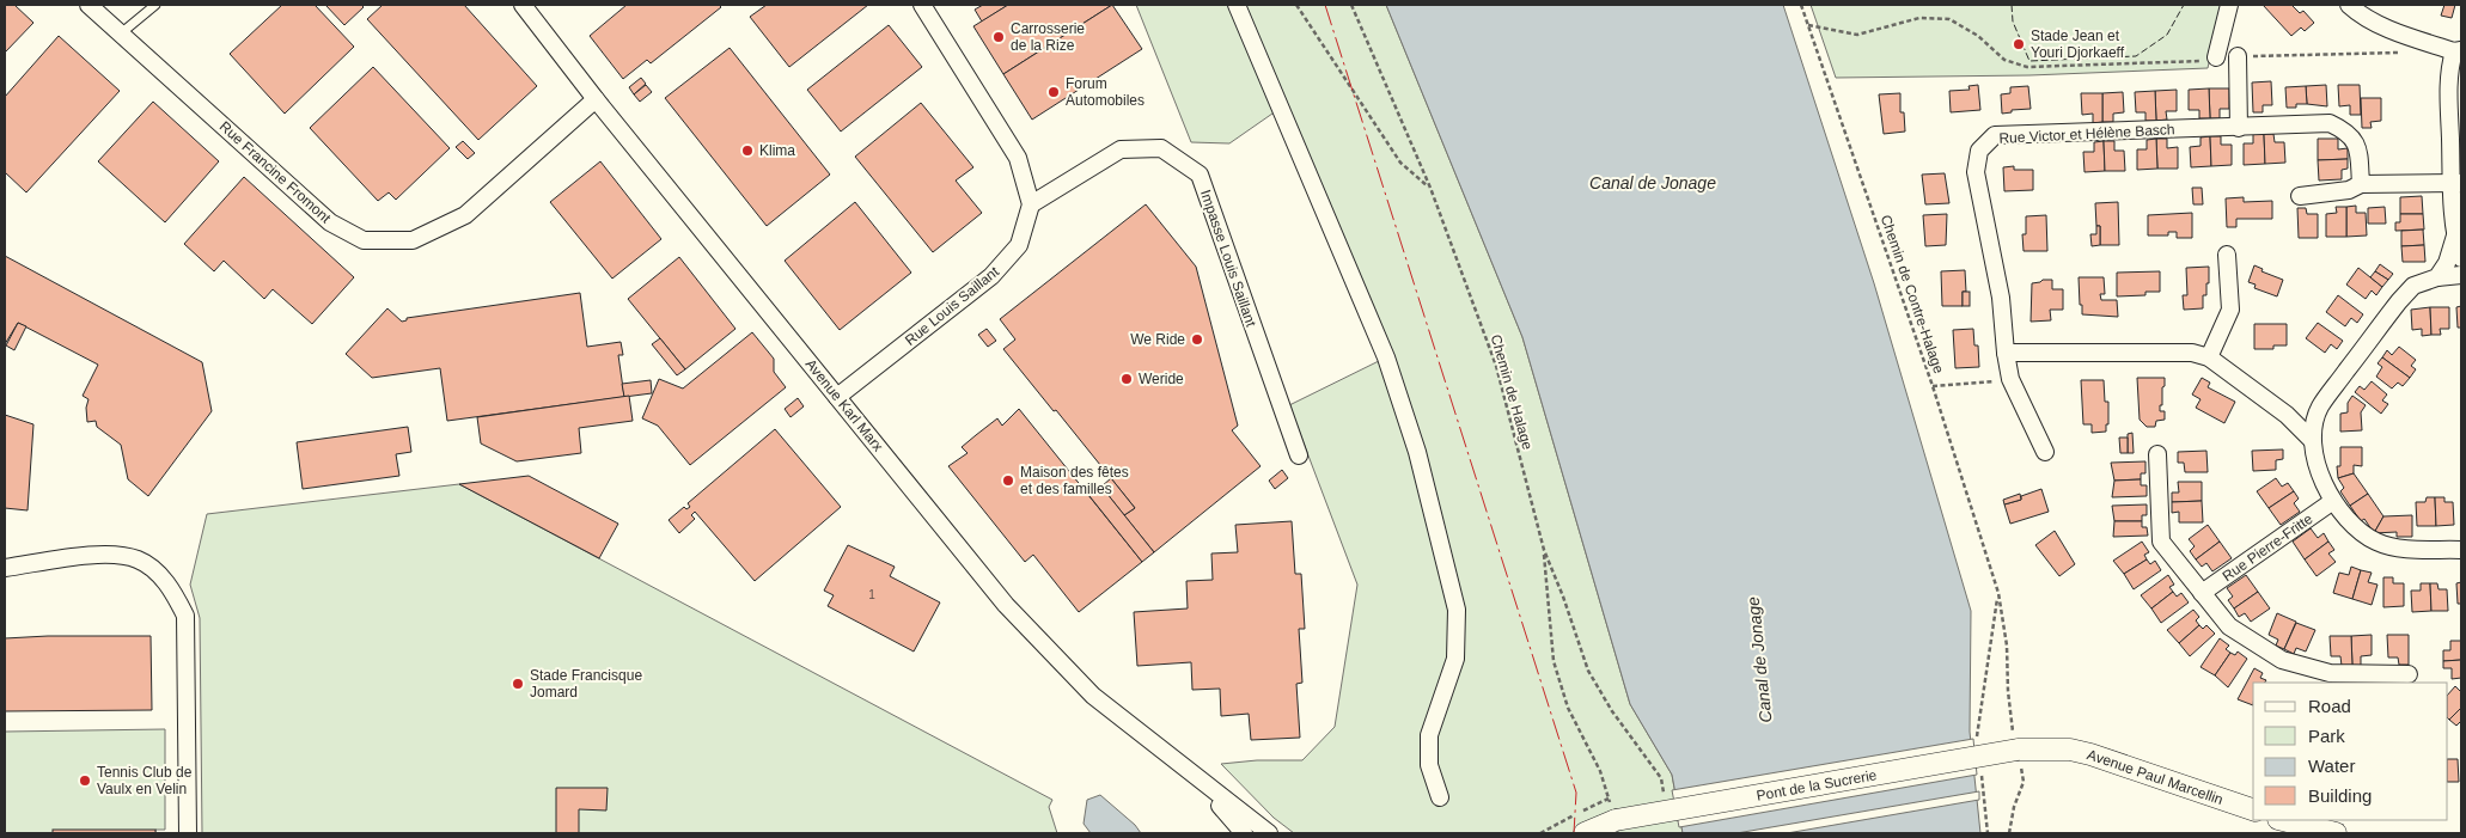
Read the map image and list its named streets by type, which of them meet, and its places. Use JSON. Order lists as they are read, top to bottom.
{
  "streets": {
    "street": [
      "Rue Victor et Hélène Basch",
      "Rue Francine Fromont",
      "Impasse Louis Saillant",
      "Rue Louis Saillant",
      "Avenue Karl Marx",
      "Rue Pierre-Fritte",
      "Avenue Paul Marcellin",
      "Pont de la Sucrerie"
    ],
    "path": ["Chemin de Contre-Halage", "Chemin de Halage"]
  },
  "crossings": [
    ["Rue Francine Fromont", "Avenue Karl Marx"],
    ["Impasse Louis Saillant", "Rue Louis Saillant"],
    ["Chemin de Contre-Halage", "Avenue Paul Marcellin"],
    ["Chemin de Contre-Halage", "Pont de la Sucrerie"],
    ["Rue Louis Saillant", "Avenue Karl Marx"],
    ["Avenue Paul Marcellin", "Pont de la Sucrerie"]
  ],
  "water": ["Canal de Jonage"],
  "places": [
    "Carrosserie de la Rize",
    "Stade Jean et Youri Djorkaeff",
    "Forum Automobiles",
    "Klima",
    "We Ride",
    "Weride",
    "Maison des fêtes et des familles",
    "Stade Francisque Jomard",
    "Tennis Club de Vaulx en Velin"
  ],
  "house_numbers": ["1"],
  "legend": [
    "Road",
    "Park",
    "Water",
    "Building"
  ]
}
